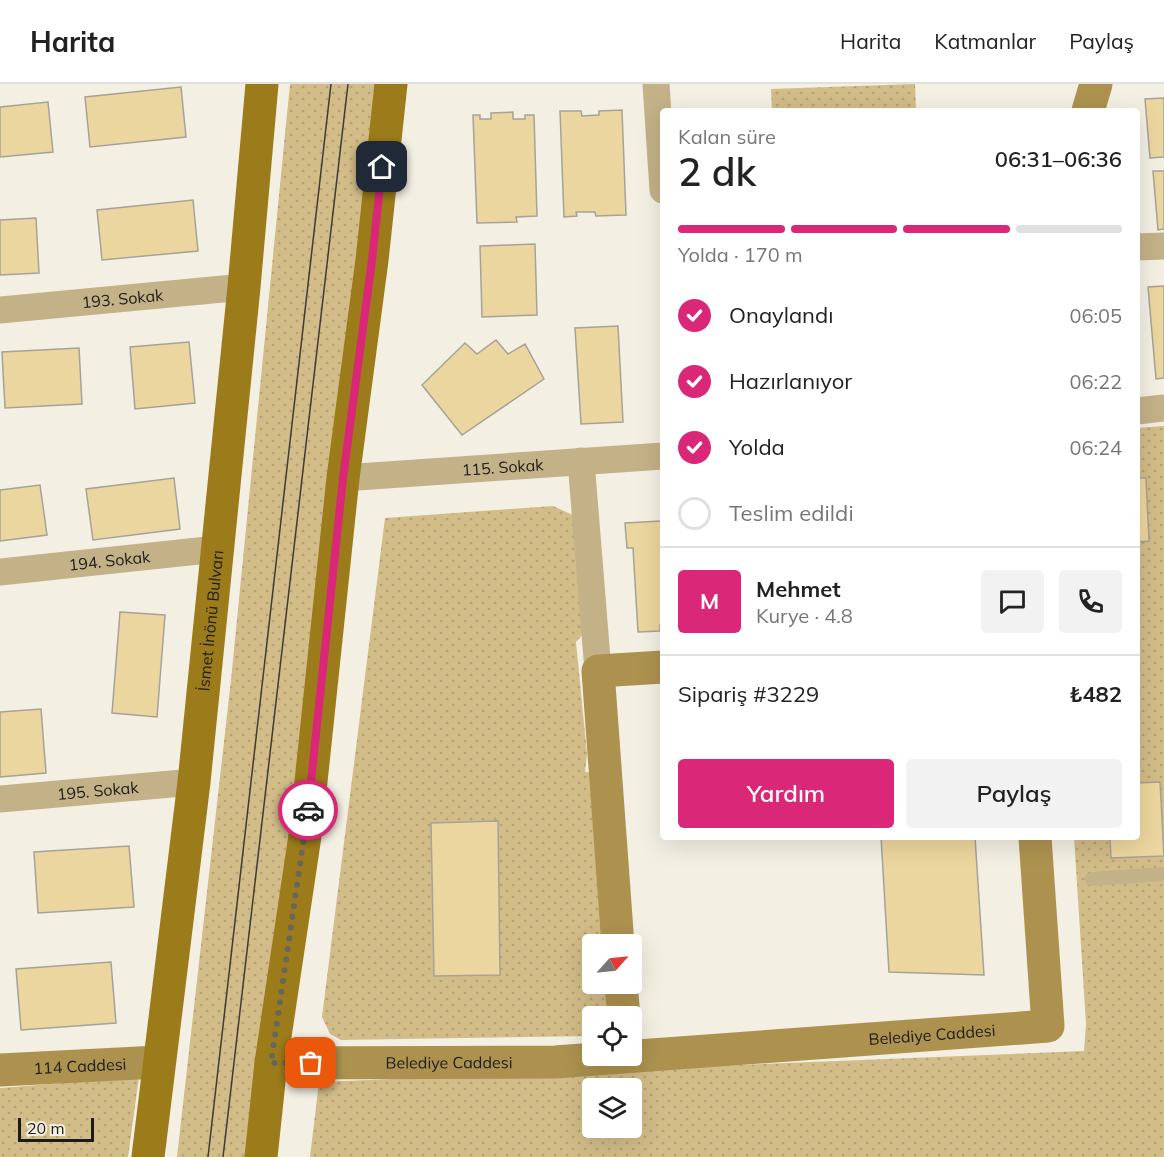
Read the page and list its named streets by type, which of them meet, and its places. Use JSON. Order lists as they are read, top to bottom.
{
  "streets": {
    "main road": ["İsmet İnönü Bulvarı"],
    "street": [
      "193. Sokak",
      "115. Sokak",
      "194. Sokak",
      "195. Sokak",
      "Belediye Caddesi",
      "114 Caddesi"
    ]
  },
  "crossings": [
    ["193. Sokak", "İsmet İnönü Bulvarı"],
    ["194. Sokak", "İsmet İnönü Bulvarı"],
    ["İsmet İnönü Bulvarı", "195. Sokak"],
    ["İsmet İnönü Bulvarı", "114 Caddesi"]
  ],
  "scale_bar": "20 m",
  "north": "top right",
  "page": {
    "header": "Harita",
    "nav": ["Harita", "Katmanlar", "Paylaş"],
    "heading": ["2 dk", "Kalan süre", "06:31–06:36"],
    "panel": [
      "Mehmet",
      "Kurye · 4.8",
      "Sipariş #3229",
      "₺482"
    ],
    "bar": "Yolda · 170 m",
    "list": [
      ["Onaylandı", "06:05"],
      ["Hazırlanıyor", "06:22"],
      ["Yolda", "06:24"],
      "Teslim edildi"
    ],
    "round": "M",
    "buttons": ["Yardım", "Paylaş"],
    "scale": "20 m"
  }
}
